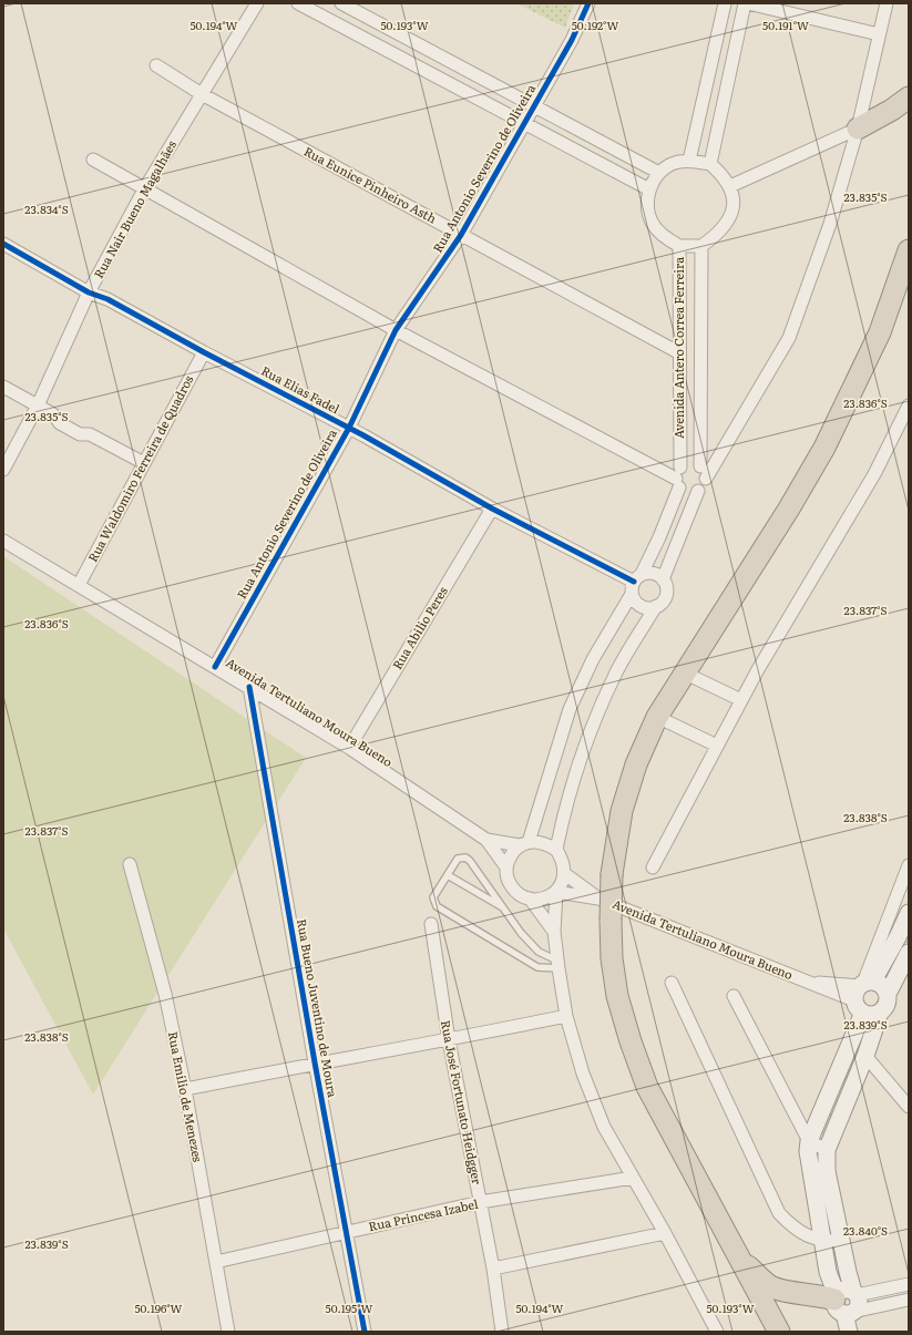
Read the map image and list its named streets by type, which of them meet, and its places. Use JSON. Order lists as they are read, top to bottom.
{
  "streets": {
    "street": [
      "Rua Antonio Severino de Oliveira",
      "Rua Eunice Pinheiro Asth",
      "Rua Nair Bueno Magalhães",
      "Avenida Antero Correa Ferreira",
      "Rua Elias Fadel",
      "Rua Waldomiro Ferreira de Quadros",
      "Rua Abilio Peres",
      "Avenida Tertuliano Moura Bueno",
      "Rua Bueno Juventino de Moura",
      "Rua Emílio de Menezes",
      "Rua José Fortunato Heidgger",
      "Rua Princesa Izabel"
    ]
  },
  "crossings": [
    ["Rua Antonio Severino de Oliveira", "Rua Eunice Pinheiro Asth"],
    ["Rua Antonio Severino de Oliveira", "Rua Elias Fadel"],
    ["Rua Antonio Severino de Oliveira", "Avenida Tertuliano Moura Bueno"],
    ["Rua Eunice Pinheiro Asth", "Rua Nair Bueno Magalhães"],
    ["Rua Eunice Pinheiro Asth", "Avenida Antero Correa Ferreira"],
    ["Rua Nair Bueno Magalhães", "Rua Elias Fadel"],
    ["Rua Elias Fadel", "Rua Waldomiro Ferreira de Quadros"],
    ["Rua Elias Fadel", "Rua Abilio Peres"],
    ["Rua Waldomiro Ferreira de Quadros", "Avenida Tertuliano Moura Bueno"],
    ["Rua Abilio Peres", "Avenida Tertuliano Moura Bueno"],
    ["Avenida Tertuliano Moura Bueno", "Rua Bueno Juventino de Moura"],
    ["Rua Bueno Juventino de Moura", "Rua Princesa Izabel"],
    ["Rua Emílio de Menezes", "Rua Princesa Izabel"],
    ["Rua José Fortunato Heidgger", "Rua Princesa Izabel"]
  ],
  "coordinates": [
    "50.192°W",
    "50.194°W",
    "50.193°W",
    "50.191°W",
    "23.835°S",
    "23.834°S",
    "23.836°S",
    "23.837°S",
    "23.838°S",
    "23.839°S",
    "23.840°S",
    "50.196°W",
    "50.195°W"
  ]
}
